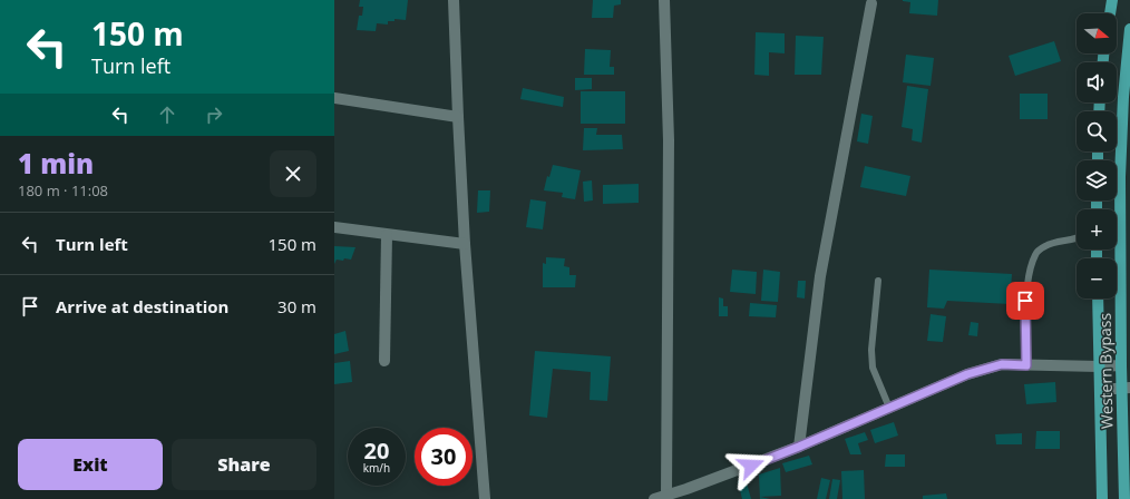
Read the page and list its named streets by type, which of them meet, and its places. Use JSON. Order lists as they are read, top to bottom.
{
  "streets": {
    "main road": ["Western Bypass"]
  },
  "north": "right",
  "page": {
    "turn": ["150 m", "Turn left"],
    "map_buttons": ["+", "−"],
    "heading": ["1 min", "180 m · 11:08"],
    "list": [
      {
        "name": "Turn left",
        "value": "150 m"
      },
      {
        "name": "Arrive at destination",
        "value": "30 m"
      }
    ],
    "speed": "20 km/h",
    "limit": "30",
    "buttons": ["Exit", "Share"]
  }
}
